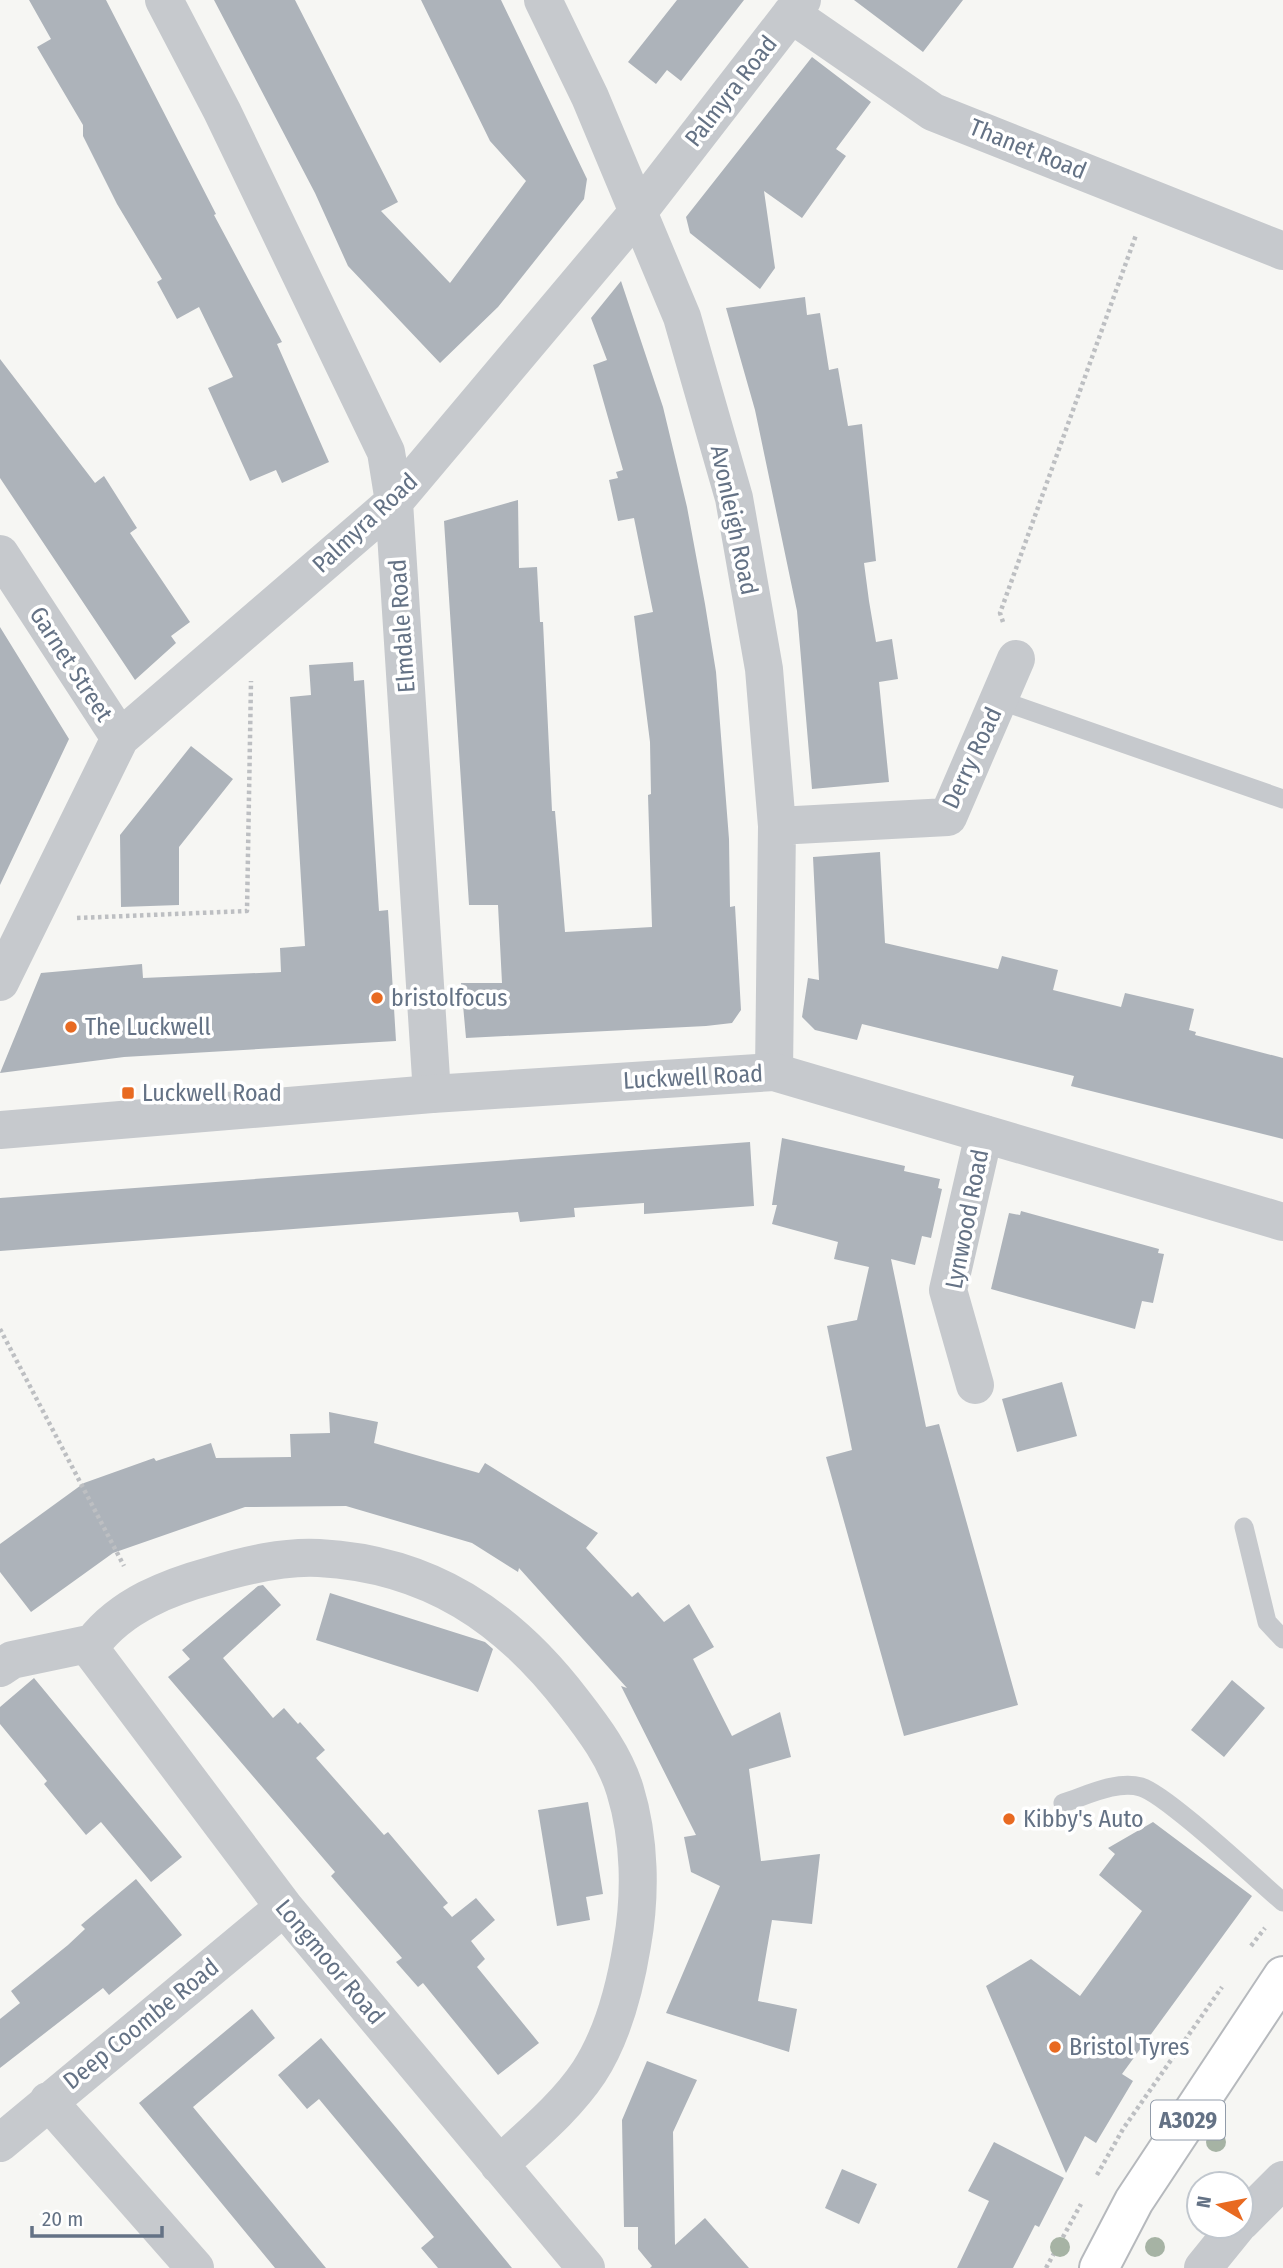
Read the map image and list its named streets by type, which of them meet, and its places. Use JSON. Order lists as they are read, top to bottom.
{
  "streets": {
    "highway": ["A3029"],
    "street": [
      "Palmyra Road",
      "Thanet Road",
      "Avonleigh Road",
      "Elmdale Road",
      "Garnet Street",
      "Derry Road",
      "Luckwell Road",
      "Lynwood Road",
      "Longmoor Road",
      "Deep Coombe Road"
    ]
  },
  "crossings": [
    ["Palmyra Road", "Thanet Road"],
    ["Palmyra Road", "Avonleigh Road"],
    ["Palmyra Road", "Elmdale Road"],
    ["Palmyra Road", "Garnet Street"],
    ["Avonleigh Road", "Derry Road"],
    ["Avonleigh Road", "Luckwell Road"],
    ["Elmdale Road", "Luckwell Road"],
    ["Luckwell Road", "Lynwood Road"],
    ["Longmoor Road", "Deep Coombe Road"]
  ],
  "places": {
    "other": [
      "bristolfocus",
      "The Luckwell",
      "Kibby's Auto",
      "Bristol Tyres"
    ],
    "transit": ["Luckwell Road"]
  },
  "scale_bar": "20 m",
  "north": "left"
}
